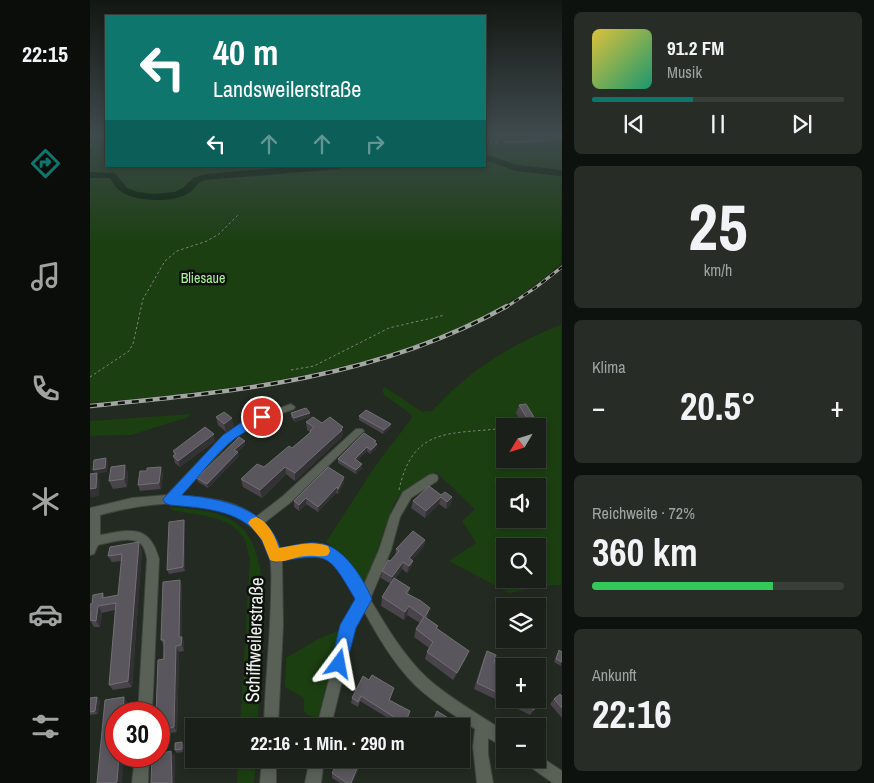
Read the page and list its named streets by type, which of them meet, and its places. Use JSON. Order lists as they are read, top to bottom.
{
  "streets": {
    "street": ["Schiffweilerstraße"]
  },
  "parks": ["Bliesaue"],
  "north": "bottom left",
  "page": {
    "tabs": "22:15",
    "turn": ["40 m", "Landsweilerstraße"],
    "song": ["91.2 FM", "Musik"],
    "tile": [
      ["25", "km/h"],
      "Klima",
      ["Reichweite · 72%", "360 km"],
      ["Ankunft", "22:16"]
    ],
    "heat": ["−", "20.5°", "+"],
    "map_buttons": ["+", "−"],
    "limit": "30",
    "trip": "22:16 · 1 Min. · 290 m"
  }
}
